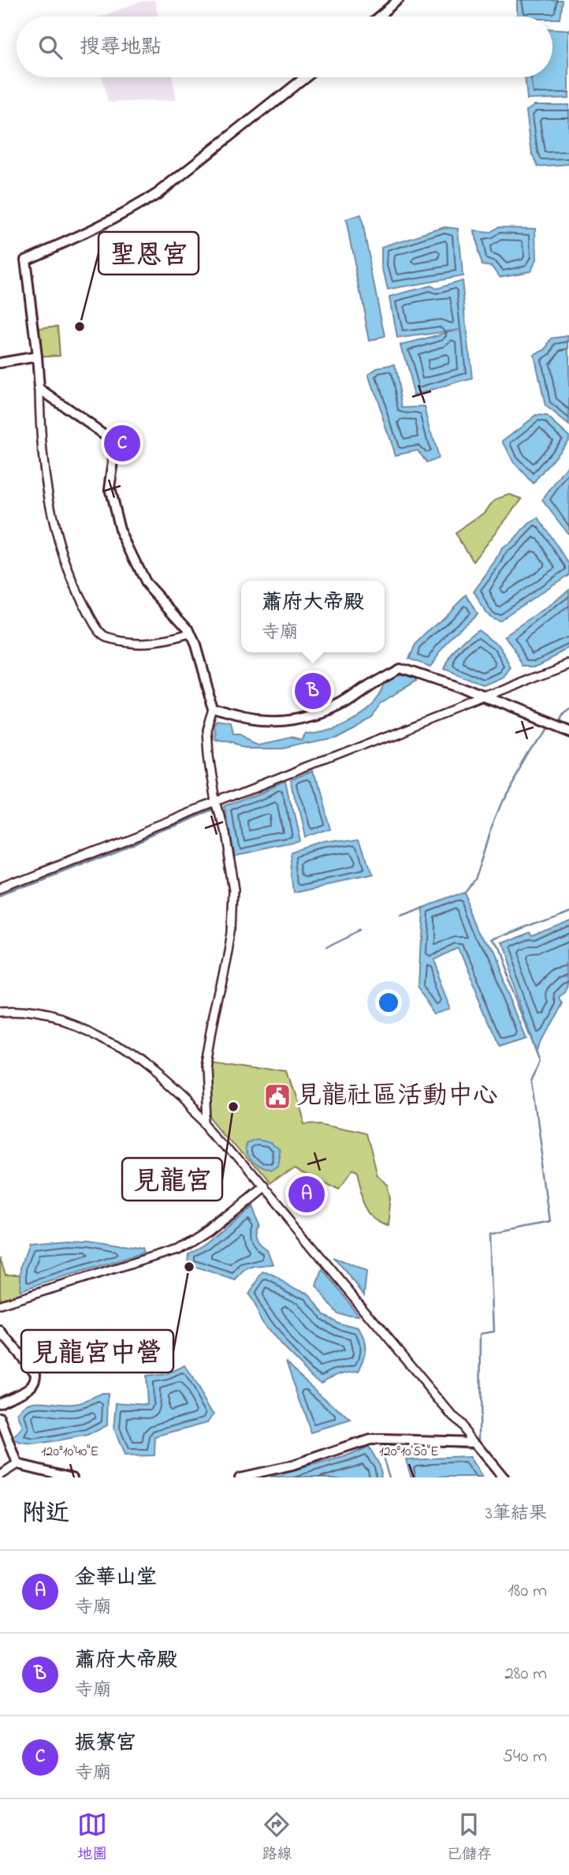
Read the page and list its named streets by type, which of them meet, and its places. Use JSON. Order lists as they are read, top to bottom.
{
  "places": {
    "other": ["聖恩宮", "見龍宮", "見龍宮中營"],
    "public building": ["見龍社區活動中心"]
  },
  "page": {
    "search": "搜尋地點",
    "pins": ["C", "B", "A"],
    "popup": ["蕭府大帝殿", "寺廟"],
    "heading": ["附近", "3筆結果"],
    "list": [
      {
        "mark": "A",
        "name": "金華山堂",
        "note": "寺廟",
        "value": "180 m"
      },
      {
        "mark": "B",
        "name": "蕭府大帝殿",
        "note": "寺廟",
        "value": "280 m"
      },
      {
        "mark": "C",
        "name": "振寮宮",
        "note": "寺廟",
        "value": "540 m"
      }
    ],
    "nav": ["地圖", "路線", "已儲存"]
  },
  "coordinates": ["120°10'40\"E", "120°10'50\"E"]
}
